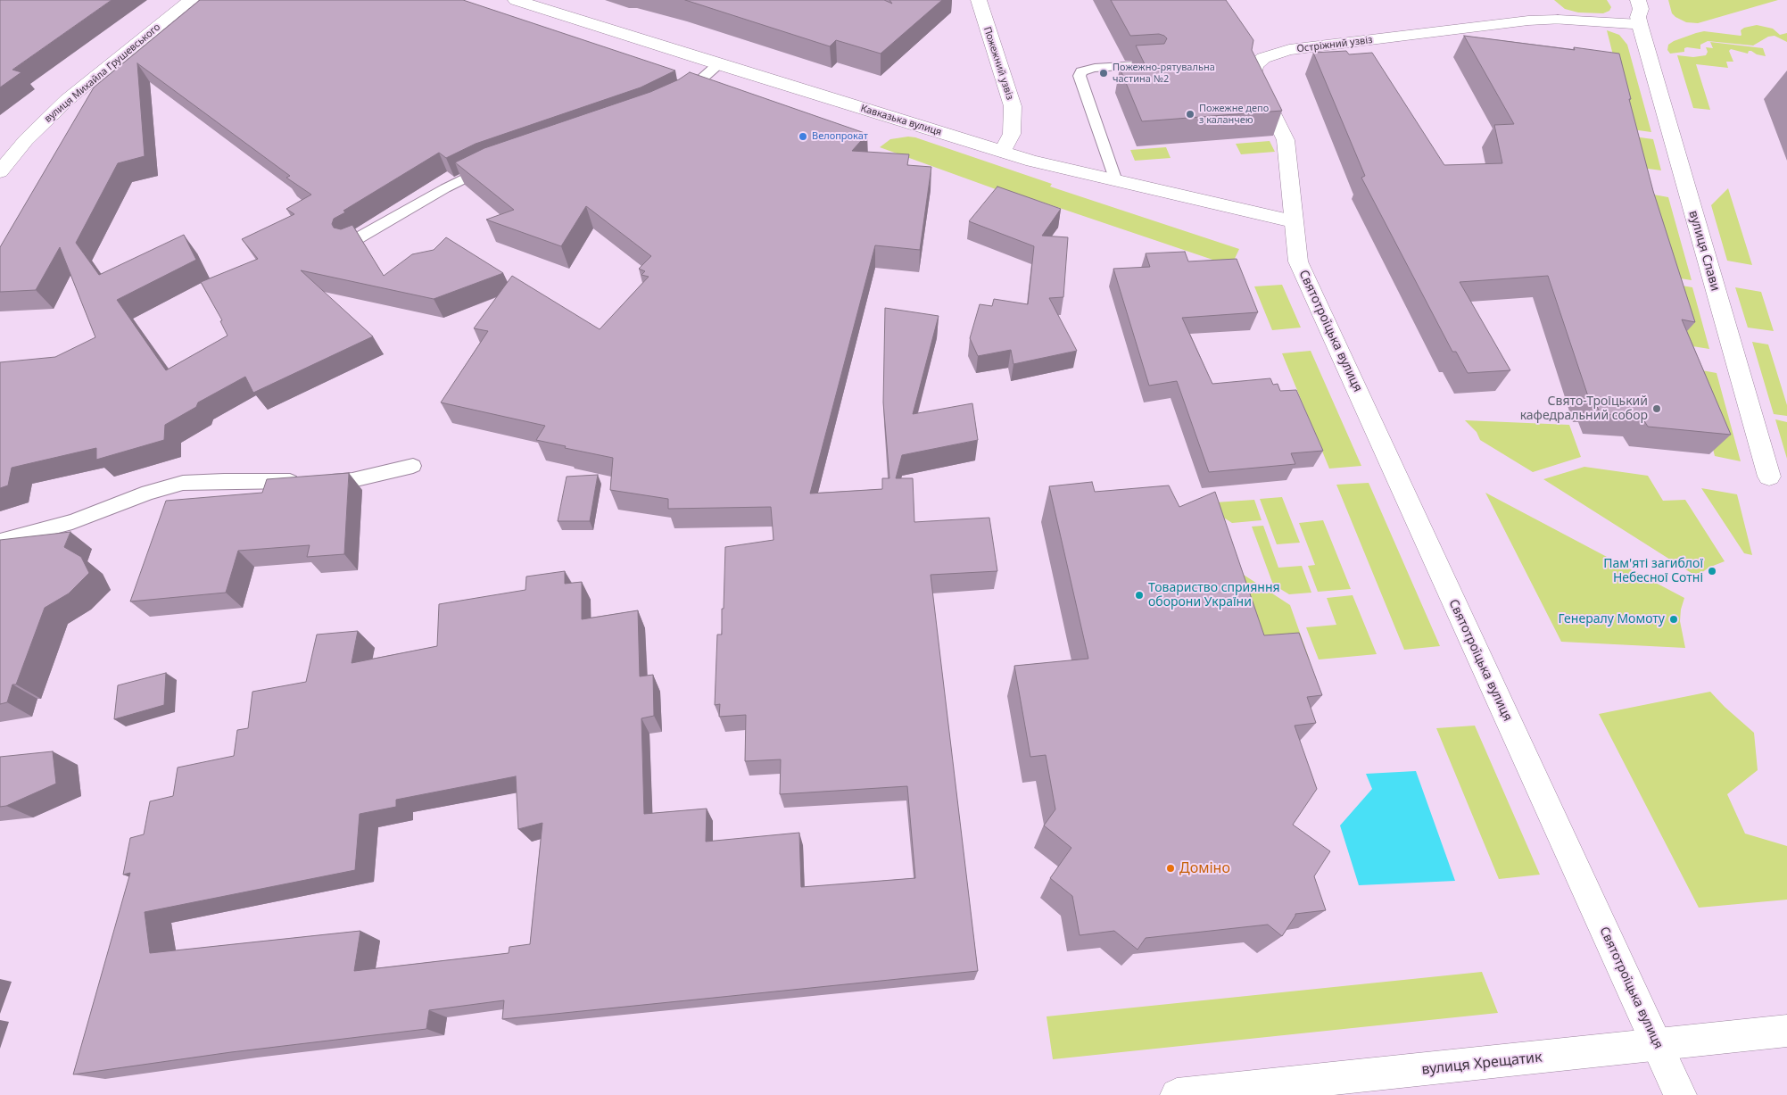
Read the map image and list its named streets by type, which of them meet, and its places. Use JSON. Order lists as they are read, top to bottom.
{
  "streets": {
    "street": [
      "Остріжний узвіз",
      "Пожежний узвіз",
      "вулиця Михайла Грушевського",
      "Кавказька вулиця",
      "вулиця Слави",
      "Святотроїцька вулиця",
      "вулиця Хрещатик"
    ]
  },
  "crossings": [
    ["Остріжний узвіз", "Кавказька вулиця"],
    ["Остріжний узвіз", "вулиця Слави"],
    ["Остріжний узвіз", "Святотроїцька вулиця"],
    ["Пожежний узвіз", "Кавказька вулиця"],
    ["Кавказька вулиця", "Святотроїцька вулиця"],
    ["Святотроїцька вулиця", "вулиця Хрещатик"]
  ],
  "places": [
    "Пожежно-рятувальна частина №2",
    "Пожежне депо з каланчею",
    "Велопрокат",
    "Свято-Троїцький кафедральний собор",
    "Пам'яті загиблої Небесної Сотні",
    "Товариство сприяння оборони України",
    "Генералу Момоту",
    "Доміно"
  ]
}
